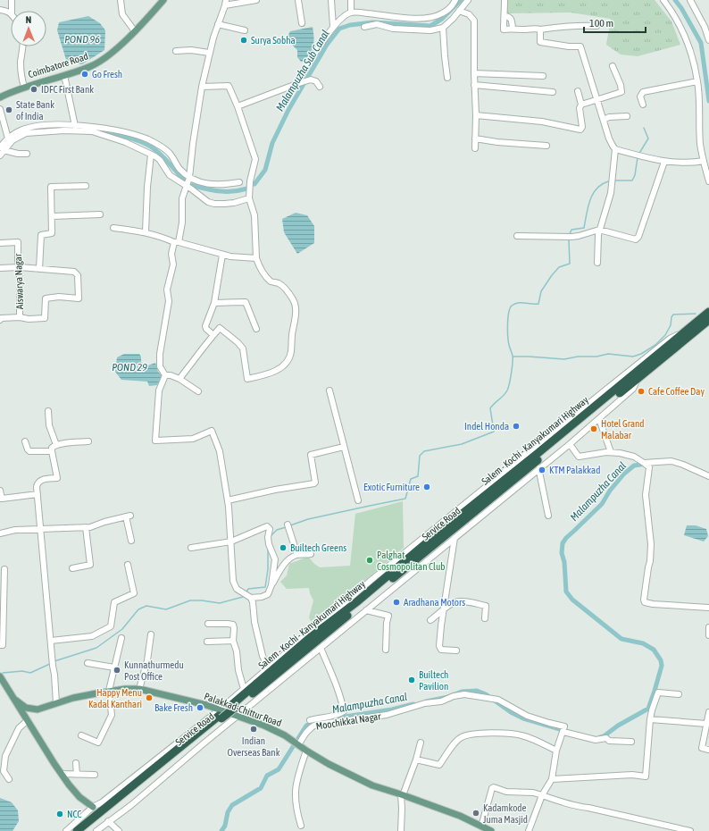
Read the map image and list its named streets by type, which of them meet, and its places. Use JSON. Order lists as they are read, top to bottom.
{
  "streets": {
    "highway": ["Salem - Kochi - Kanyakumari Highway"],
    "main road": ["Coimbatore Road", "Palakkad-Chittur Road"],
    "street": ["Aiswarya Nagar", "Service Road", "Moochikkal Nagar"]
  },
  "crossings": [
    ["Salem - Kochi - Kanyakumari Highway", "Service Road"],
    ["Salem - Kochi - Kanyakumari Highway", "Palakkad-Chittur Road"],
    ["Service Road", "Palakkad-Chittur Road"],
    ["Palakkad-Chittur Road", "Moochikkal Nagar"]
  ],
  "water": [
    "POND 96",
    "Malampuzha Sub Canal",
    "POND 29",
    "Malampuzha Canal"
  ],
  "places": [
    "Surya Sobha",
    "Go Fresh",
    "IDFC First Bank",
    "State Bank of India",
    "Cafe Coffee Day",
    "Indel Honda",
    "Hotel Grand Malabar",
    "KTM Palakkad",
    "Exotic Furniture",
    "Builtech Greens",
    "Palghat Cosmopolitan Club",
    "Aradhana Motors",
    "Kunnathurmedu Post Office",
    "Builtech Pavilion",
    "Happy Menu Kadal Kanthari",
    "Bake Fresh",
    "Indian Overseas Bank",
    "Kadamkode Juma Masjid",
    "NCC"
  ],
  "scale_bar": "100 m",
  "north": "top"
}
